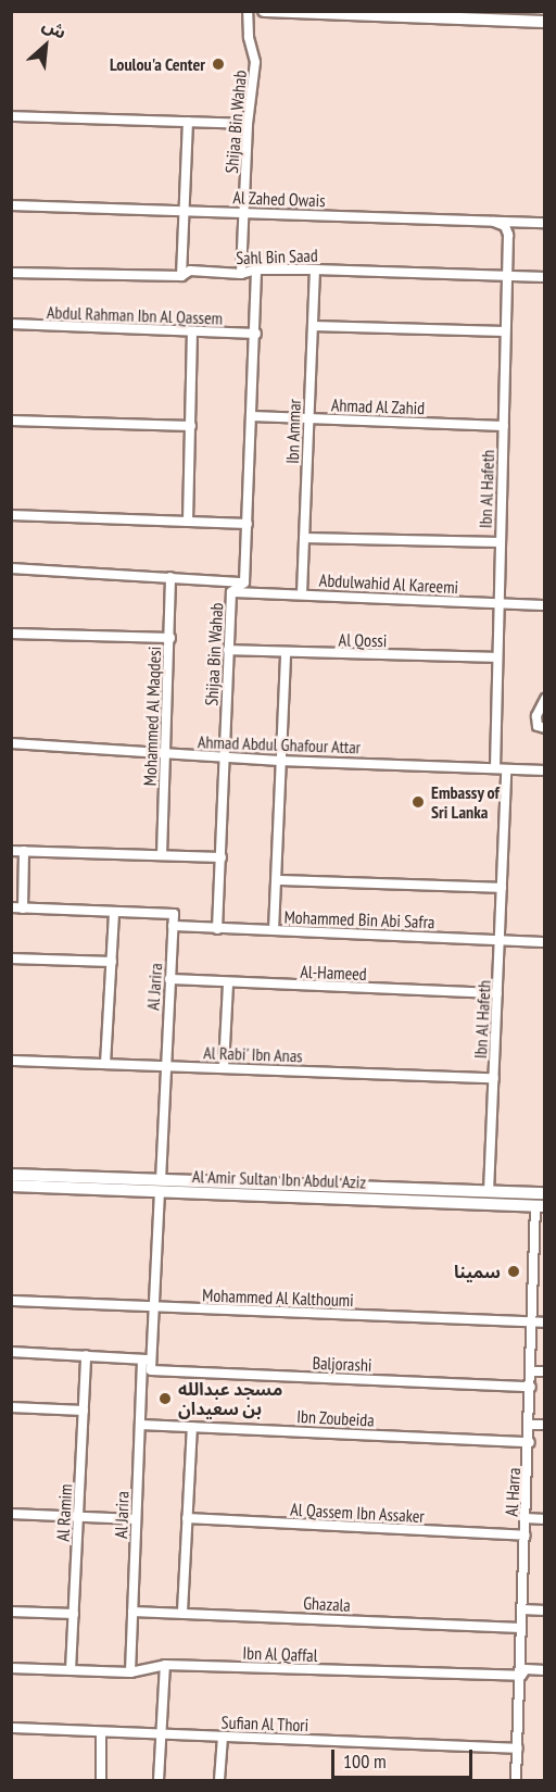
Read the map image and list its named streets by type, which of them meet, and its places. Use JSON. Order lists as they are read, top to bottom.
{
  "streets": {
    "street": [
      "Shijaa Bin Wahab",
      "Al Zahed Owais",
      "Sahl Bin Saad",
      "Abdul Rahman Ibn Al Qassem",
      "Ahmad Al Zahid",
      "Ibn Ammar",
      "Ibn Al Hafeth",
      "Abdulwahid Al Kareemi",
      "Al Qossi",
      "Mohammed Al Maqdesi",
      "Ahmad Abdul Ghafour Attar",
      "Mohammed Bin Abi Safra",
      "Al-Hameed",
      "Al Jarira",
      "Al Rabi' Ibn Anas",
      "Al Amir Sultan Ibn Abdul Aziz",
      "Mohammed Al Kalthoumi",
      "Baljorashi",
      "Ibn Zoubeida",
      "Al Harra",
      "Al Ramim",
      "Al Qassem Ibn Assaker",
      "Ghazala",
      "Ibn Al Qaffal",
      "Sufian Al Thori"
    ]
  },
  "crossings": [
    ["Shijaa Bin Wahab", "Al Zahed Owais"],
    ["Shijaa Bin Wahab", "Sahl Bin Saad"],
    ["Shijaa Bin Wahab", "Abdulwahid Al Kareemi"],
    ["Shijaa Bin Wahab", "Al Qossi"],
    ["Shijaa Bin Wahab", "Ahmad Abdul Ghafour Attar"],
    ["Shijaa Bin Wahab", "Mohammed Bin Abi Safra"],
    ["Al Zahed Owais", "Ibn Al Hafeth"],
    ["Sahl Bin Saad", "Ibn Ammar"],
    ["Sahl Bin Saad", "Ibn Al Hafeth"],
    ["Ahmad Al Zahid", "Ibn Ammar"],
    ["Ahmad Al Zahid", "Ibn Al Hafeth"],
    ["Ibn Ammar", "Abdulwahid Al Kareemi"],
    ["Ibn Al Hafeth", "Abdulwahid Al Kareemi"],
    ["Ibn Al Hafeth", "Al Qossi"],
    ["Ibn Al Hafeth", "Ahmad Abdul Ghafour Attar"],
    ["Ibn Al Hafeth", "Mohammed Bin Abi Safra"],
    ["Ibn Al Hafeth", "Al-Hameed"],
    ["Ibn Al Hafeth", "Al Rabi' Ibn Anas"],
    ["Ibn Al Hafeth", "Al Amir Sultan Ibn Abdul Aziz"],
    ["Mohammed Al Maqdesi", "Ahmad Abdul Ghafour Attar"],
    ["Mohammed Bin Abi Safra", "Al Jarira"],
    ["Al-Hameed", "Al Jarira"],
    ["Al Jarira", "Al Rabi' Ibn Anas"],
    ["Al Jarira", "Al Amir Sultan Ibn Abdul Aziz"],
    ["Al Jarira", "Mohammed Al Kalthoumi"],
    ["Al Jarira", "Baljorashi"],
    ["Al Jarira", "Ibn Zoubeida"],
    ["Al Jarira", "Ghazala"],
    ["Al Jarira", "Ibn Al Qaffal"],
    ["Al Amir Sultan Ibn Abdul Aziz", "Al Harra"],
    ["Mohammed Al Kalthoumi", "Al Harra"],
    ["Baljorashi", "Al Harra"],
    ["Ibn Zoubeida", "Al Harra"],
    ["Al Harra", "Al Qassem Ibn Assaker"],
    ["Al Harra", "Ghazala"],
    ["Al Harra", "Ibn Al Qaffal"],
    ["Al Harra", "Sufian Al Thori"],
    ["Al Ramim", "Ibn Al Qaffal"]
  ],
  "places": [
    "Loulou'a Center",
    "Embassy of Sri Lanka",
    "سمينا",
    "مسجد عبدالله بن سعيدان"
  ],
  "scale_bar": "100 m",
  "north": "top right"
}
